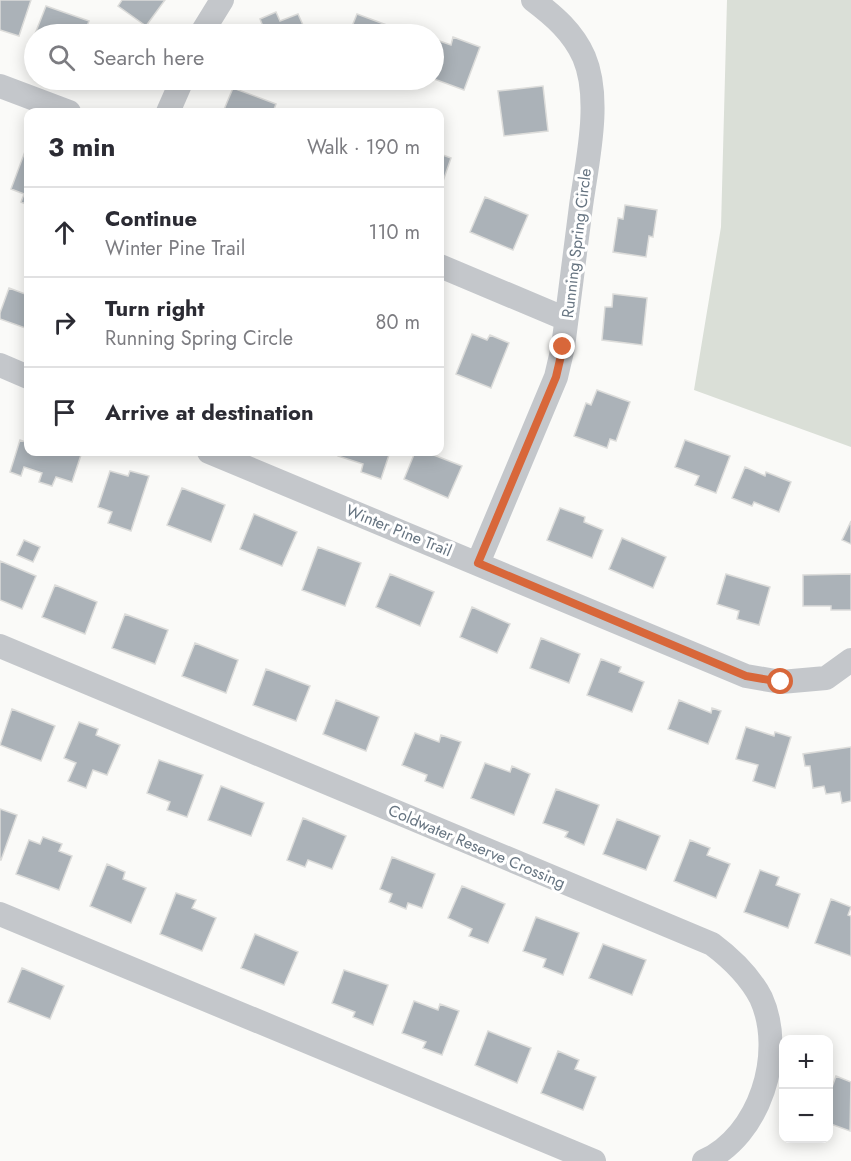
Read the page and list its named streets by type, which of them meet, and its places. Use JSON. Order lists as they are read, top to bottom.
{
  "streets": {
    "street": ["Running Spring Circle", "Winter Pine Trail", "Coldwater Reserve Crossing"]
  },
  "crossings": [
    ["Running Spring Circle", "Winter Pine Trail"]
  ],
  "page": {
    "search": "Search here",
    "heading": ["3 min", "Walk · 190 m"],
    "list": [
      ["Continue", "Winter Pine Trail", "110 m"],
      ["Turn right", "Running Spring Circle", "80 m"],
      "Arrive at destination"
    ],
    "map_buttons": ["+", "−"]
  }
}
